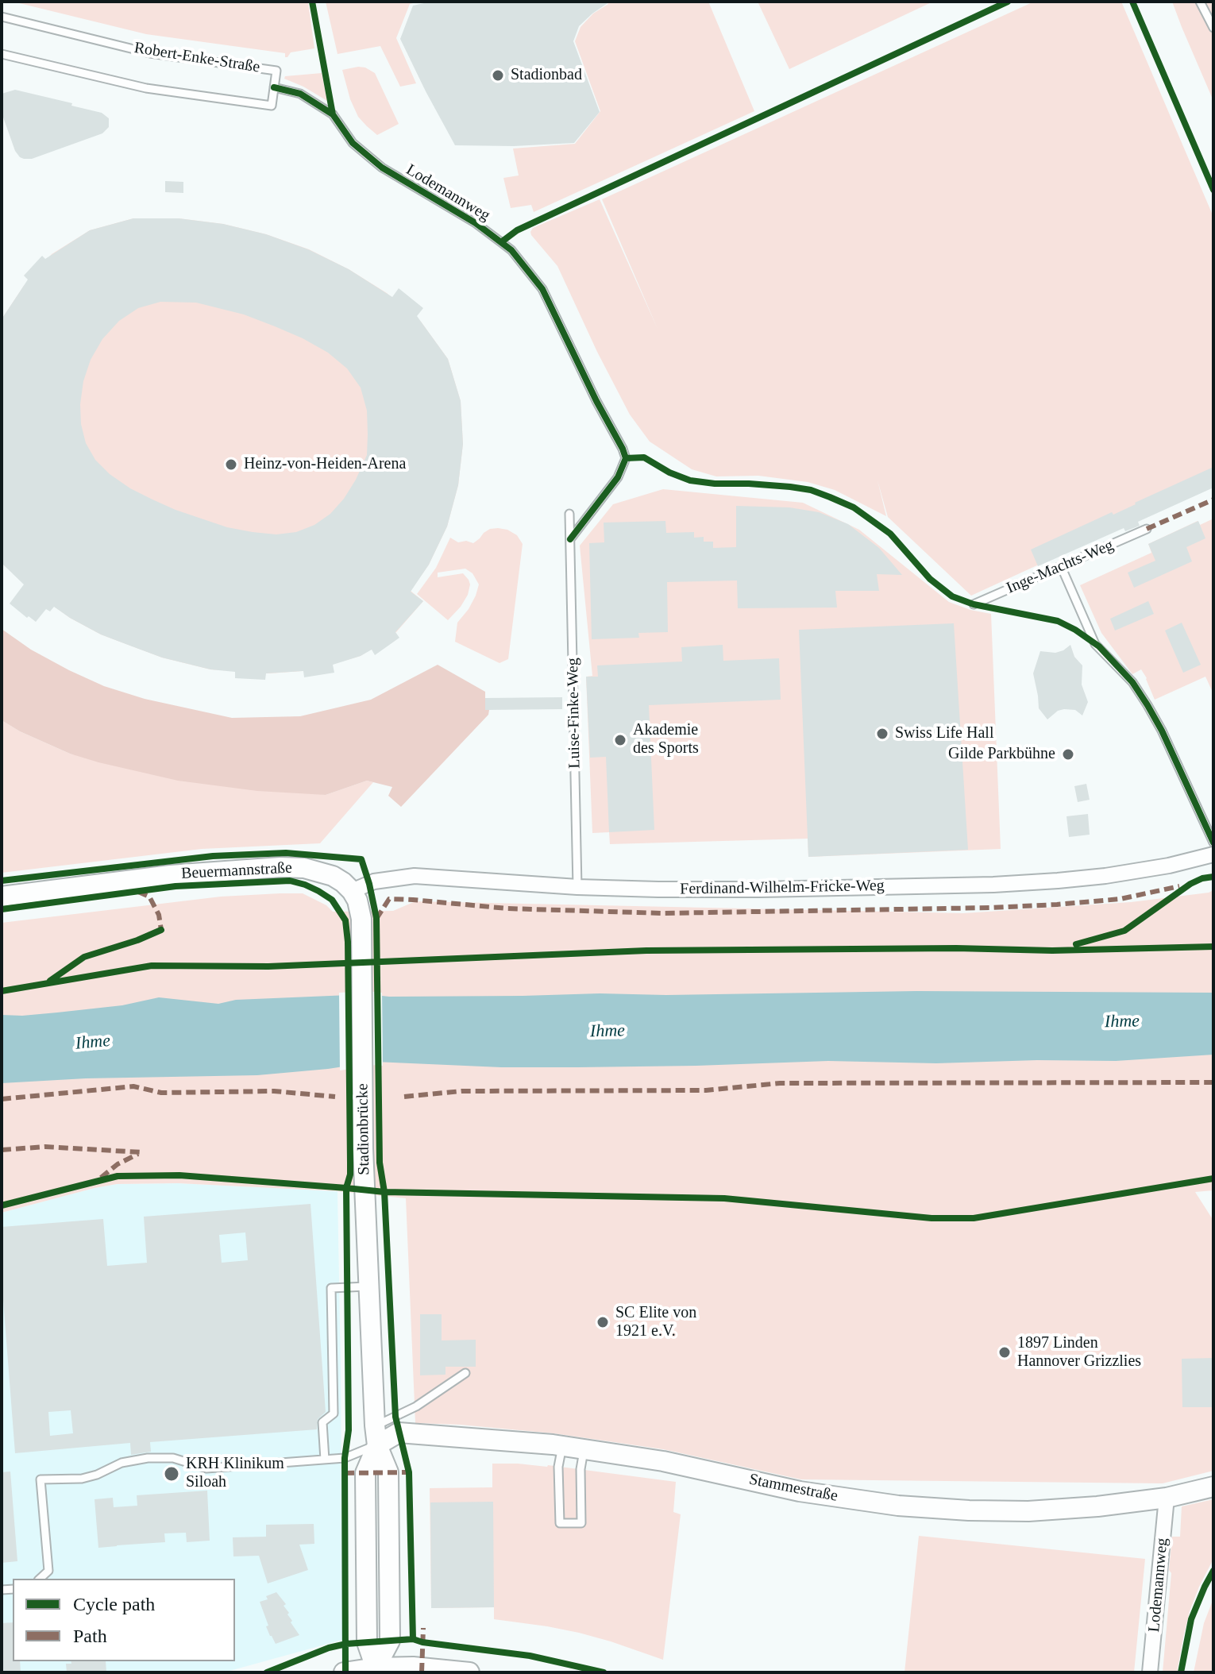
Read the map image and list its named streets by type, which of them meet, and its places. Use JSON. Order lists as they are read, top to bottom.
{
  "streets": {
    "street": [
      "Lodemannweg",
      "Beuermannstraße",
      "Ferdinand-Wilhelm-Fricke-Weg",
      "Stadionbrücke",
      "Stammestraße"
    ],
    "lane": ["Robert-Enke-Straße", "Inge-Machts-Weg", "Luise-Finke-Weg"]
  },
  "crossings": [
    ["Robert-Enke-Straße", "Lodemannweg"],
    ["Lodemannweg", "Luise-Finke-Weg"],
    ["Lodemannweg", "Stammestraße"],
    ["Luise-Finke-Weg", "Ferdinand-Wilhelm-Fricke-Weg"],
    ["Beuermannstraße", "Ferdinand-Wilhelm-Fricke-Weg"],
    ["Beuermannstraße", "Stadionbrücke"],
    ["Ferdinand-Wilhelm-Fricke-Weg", "Stadionbrücke"],
    ["Stadionbrücke", "Stammestraße"]
  ],
  "water": ["Ihme"],
  "places": [
    "Stadionbad",
    "Heinz-von-Heiden-Arena",
    "Swiss Life Hall",
    "Akademie des Sports",
    "Gilde Parkbühne",
    "SC Elite von 1921 e.V.",
    "1897 Linden Hannover Grizzlies",
    "KRH Klinikum Siloah"
  ],
  "legend": ["Cycle path", "Path"]
}
